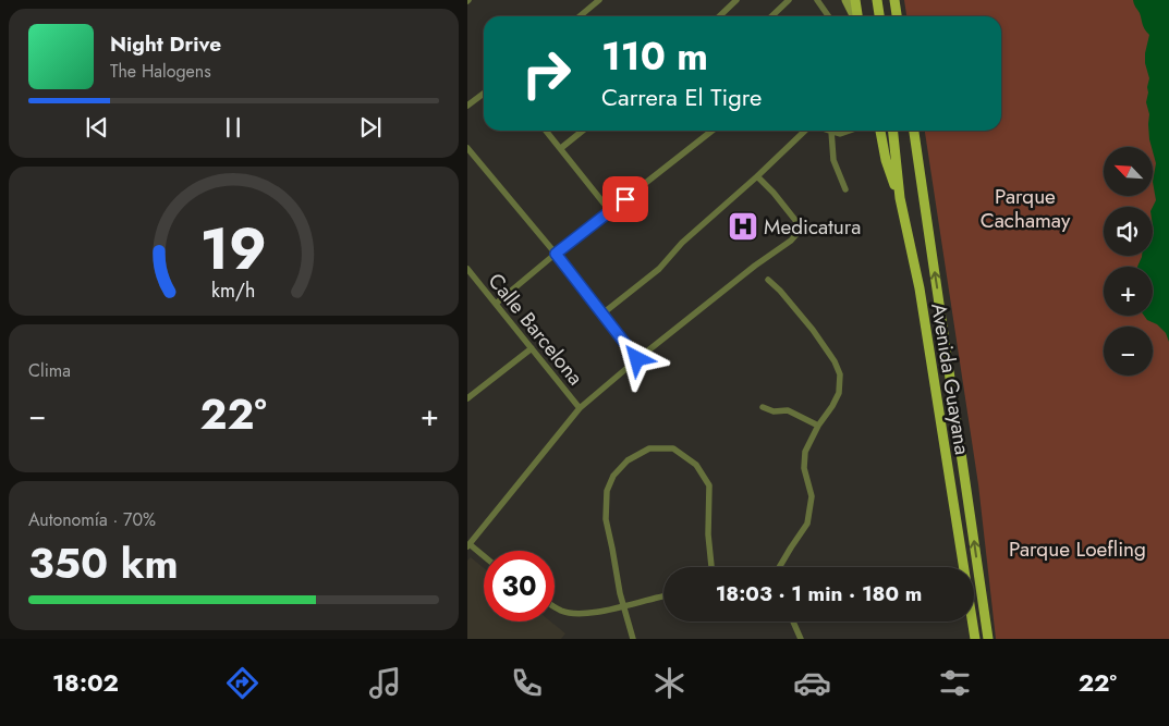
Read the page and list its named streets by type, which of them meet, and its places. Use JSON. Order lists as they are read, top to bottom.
{
  "streets": {
    "main road": ["Avenida Guayana"],
    "street": ["Calle Barcelona"]
  },
  "parks": ["Parque Cachamay", "Parque Loefling"],
  "places": {
    "hospital": ["Medicatura"]
  },
  "north": "top left",
  "page": {
    "turn": ["110 m", "Carrera El Tigre"],
    "song": ["Night Drive", "The Halogens"],
    "map_buttons": ["+", "−"],
    "tile": [
      "Clima",
      ["Autonomía · 70%", "350 km"]
    ],
    "heat": ["−", "22°", "+"],
    "limit": "30",
    "trip": "18:03 · 1 min · 180 m",
    "tabs": ["18:02", "22°"],
    "gauge": ["19", "km/h"]
  }
}
